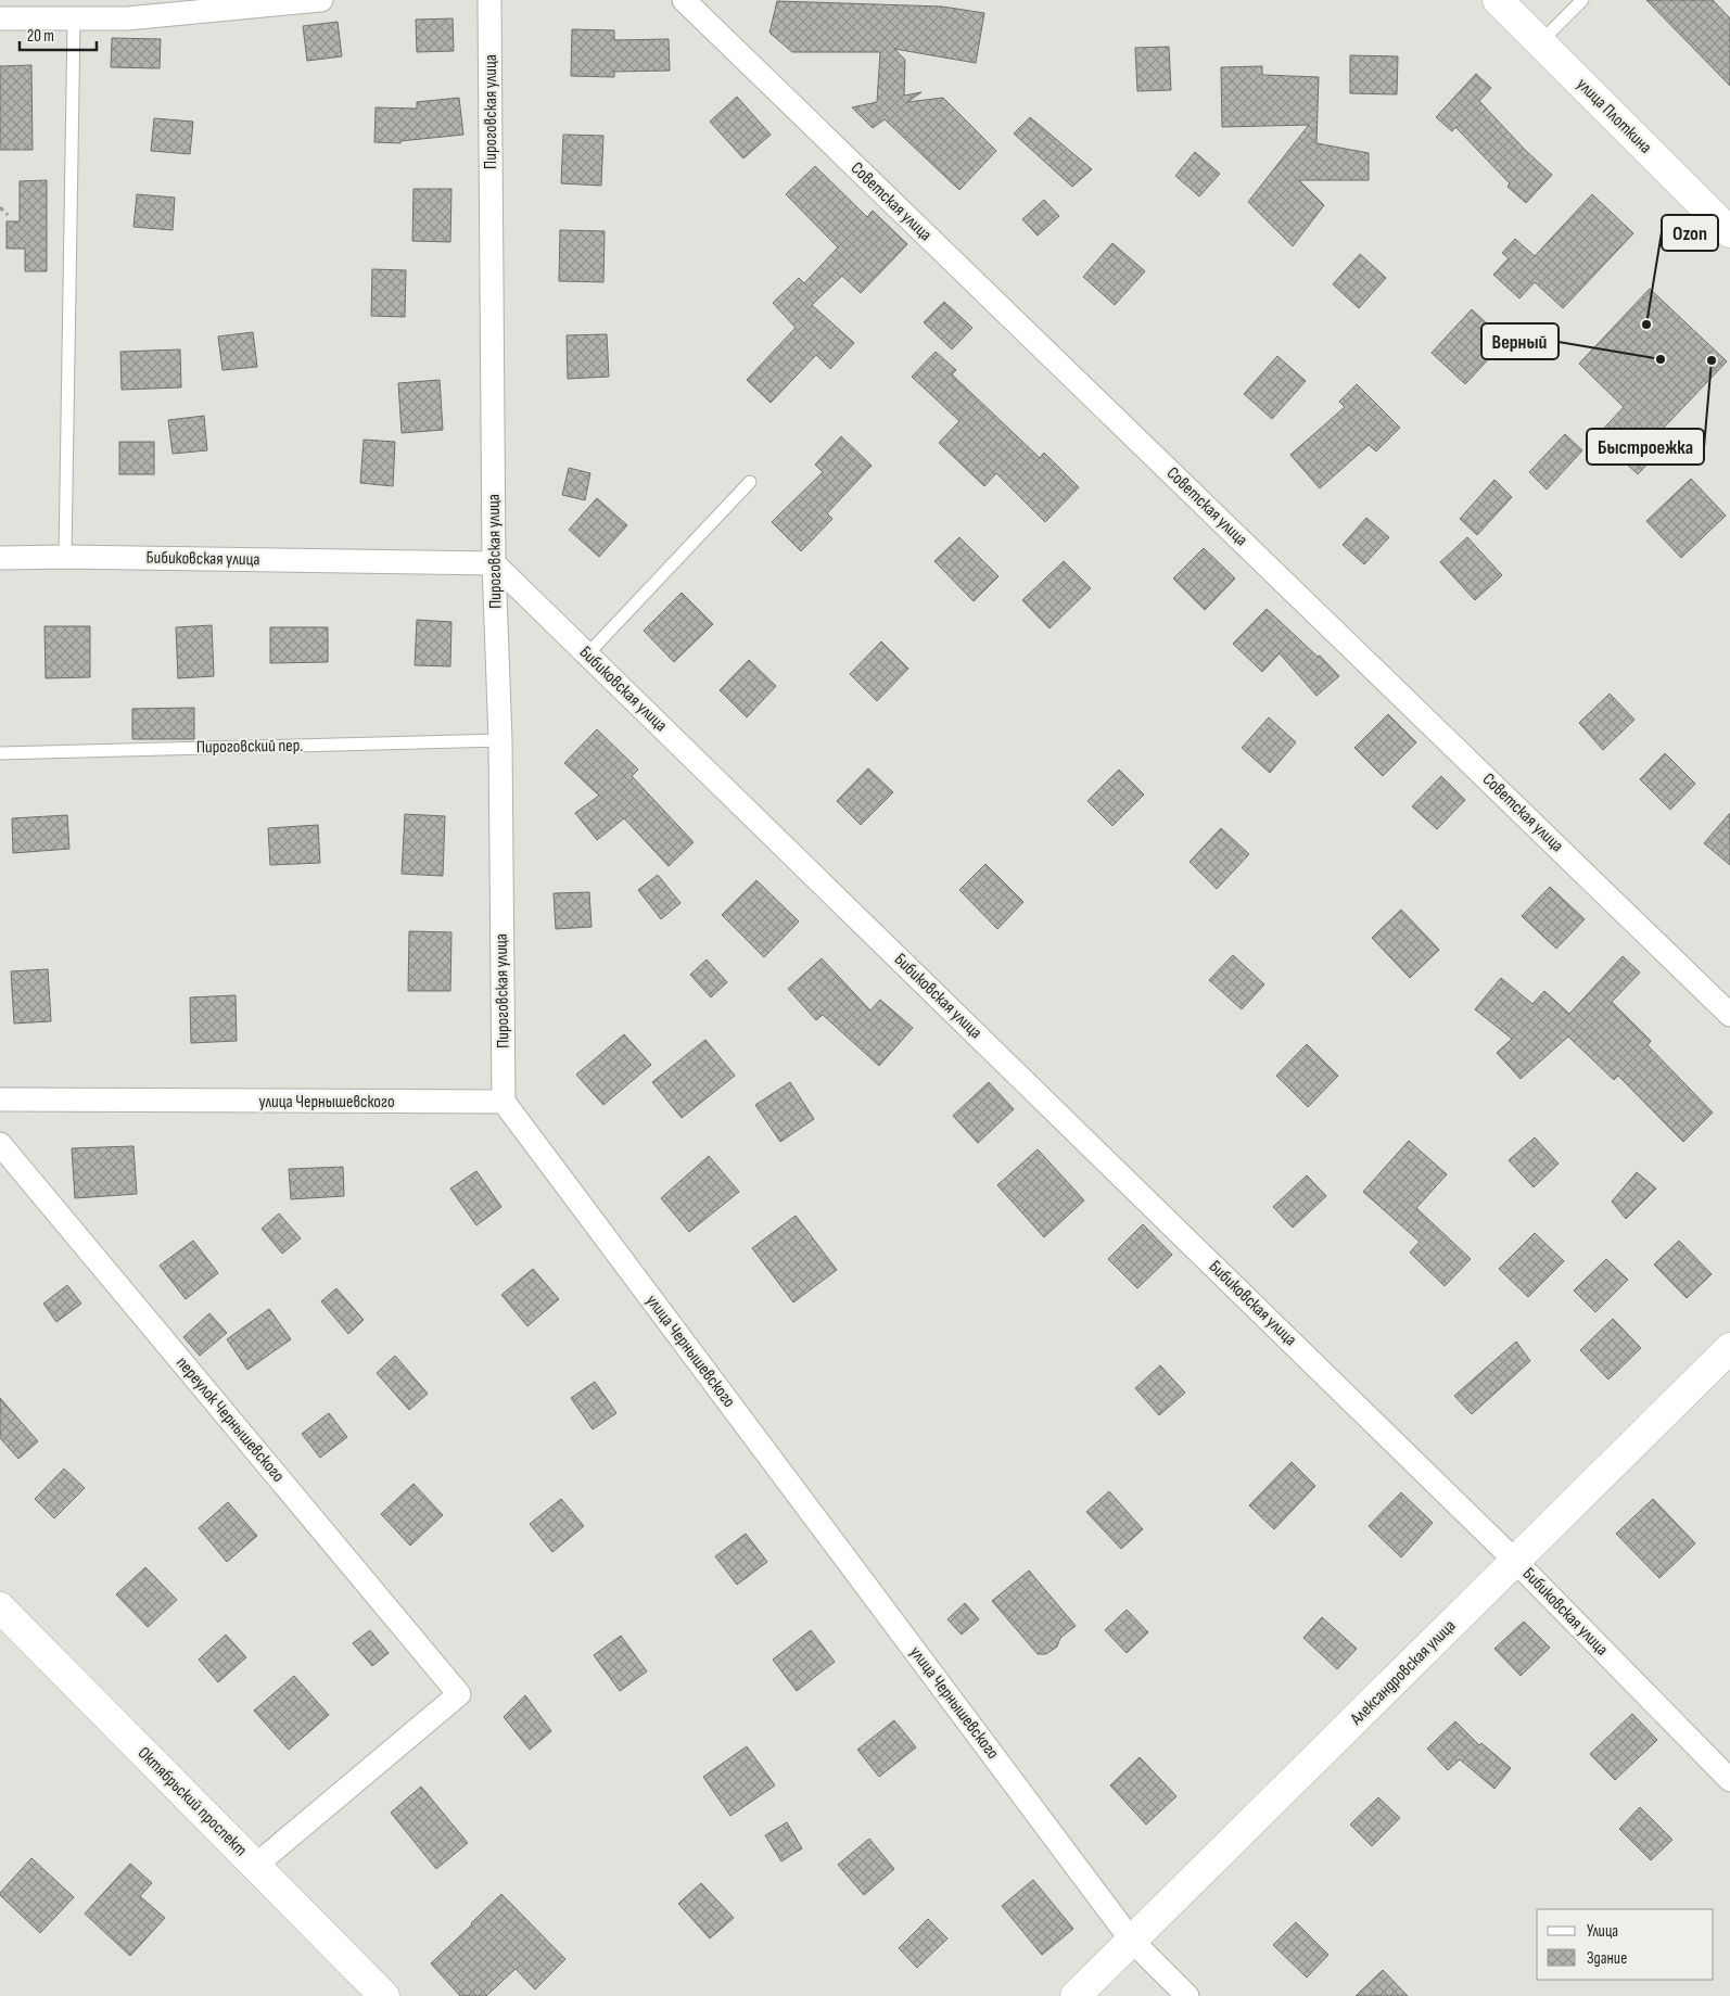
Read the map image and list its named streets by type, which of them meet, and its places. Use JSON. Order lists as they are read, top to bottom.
{
  "streets": {
    "street": [
      "Пироговская улица",
      "улица Плоткина",
      "Советская улица",
      "Бибиковская улица",
      "улица Чернышевского",
      "переулок Чернышевского",
      "Александровская улица",
      "Октябрьский проспект"
    ],
    "lane": ["Пироговский пер."]
  },
  "crossings": [
    ["Пироговская улица", "Бибиковская улица"],
    ["Пироговская улица", "Пироговский пер."],
    ["Пироговская улица", "улица Чернышевского"],
    ["Бибиковская улица", "Александровская улица"],
    ["улица Чернышевского", "Александровская улица"],
    ["переулок Чернышевского", "Октябрьский проспект"]
  ],
  "places": ["Ozon", "Верный", "Быстроежка"],
  "legend": ["Улица", "Здание"],
  "scale_bar": "20 m"
}
